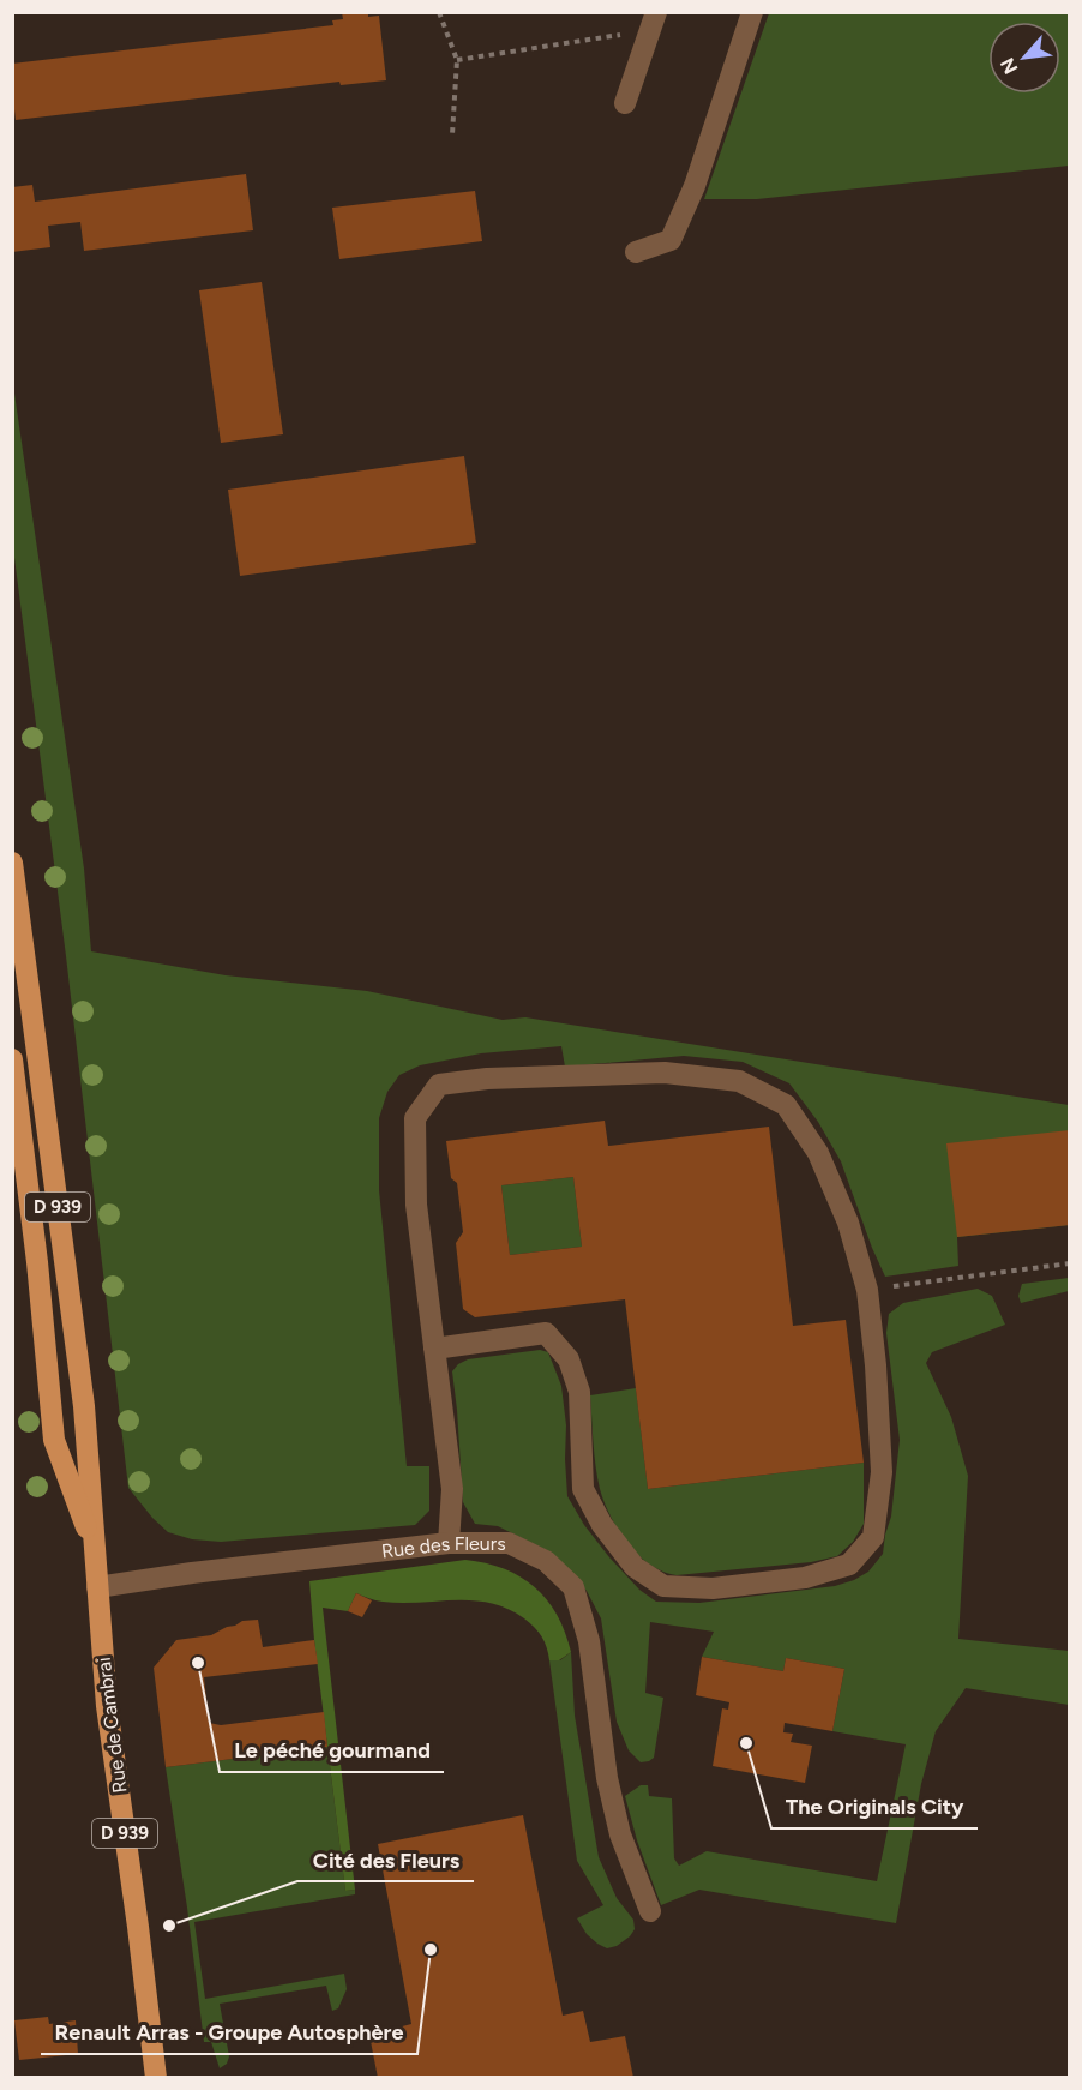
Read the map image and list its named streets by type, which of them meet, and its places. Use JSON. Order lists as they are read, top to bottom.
{
  "streets": {
    "main road": ["D 939", "Rue de Cambrai"],
    "street": ["Rue des Fleurs"]
  },
  "crossings": [
    ["D 939", "Rue des Fleurs"],
    ["D 939", "Rue de Cambrai"],
    ["Rue des Fleurs", "Rue de Cambrai"]
  ],
  "places": [
    "Le péché gourmand",
    "The Originals City",
    "Cité des Fleurs",
    "Renault Arras - Groupe Autosphère"
  ],
  "north": "bottom left"
}
